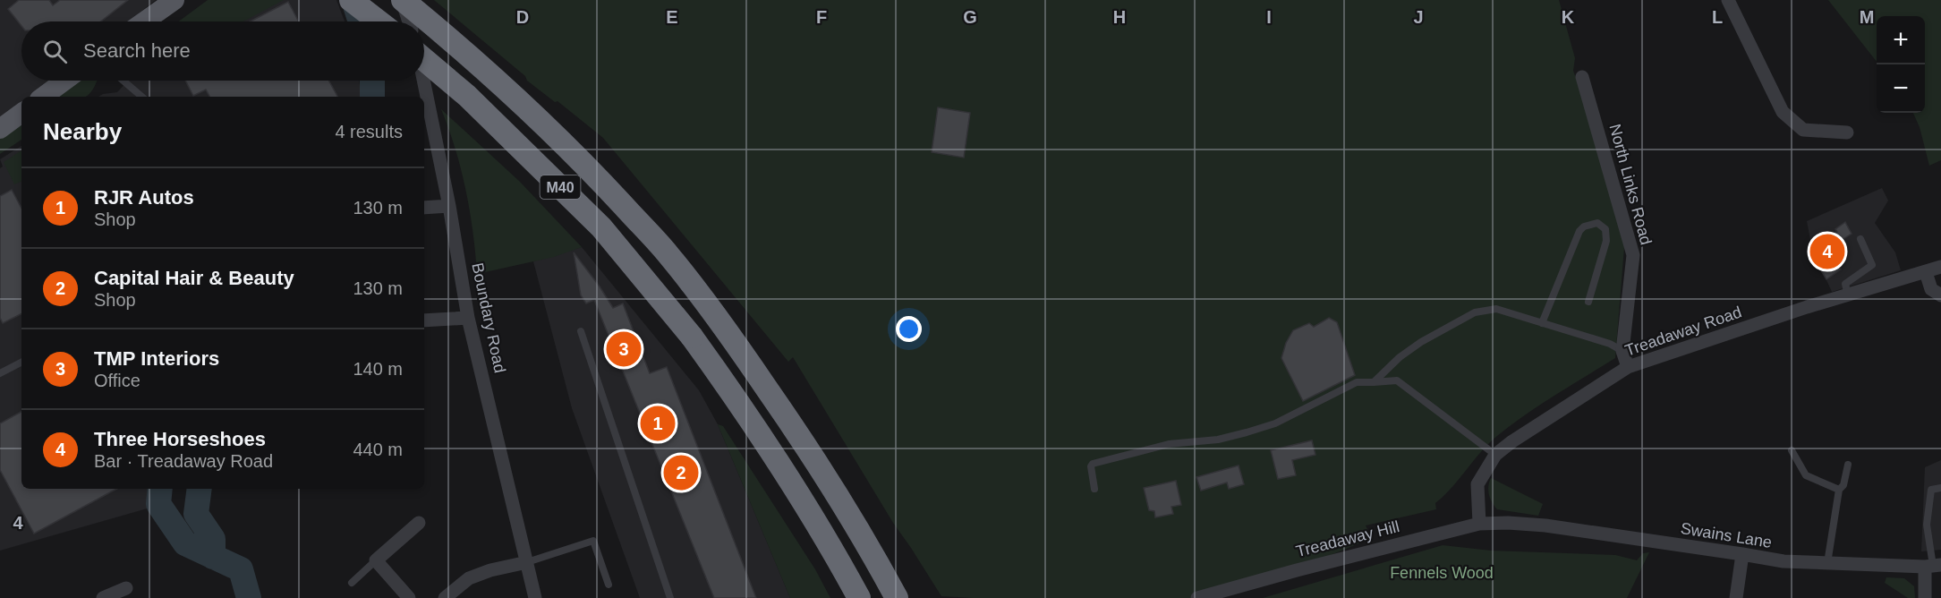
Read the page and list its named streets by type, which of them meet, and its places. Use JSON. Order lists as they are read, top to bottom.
{
  "streets": {
    "highway": ["M40"],
    "street": [
      "North Links Road",
      "Boundary Road",
      "Treadaway Road",
      "Swains Lane",
      "Treadaway Hill"
    ]
  },
  "crossings": [
    ["North Links Road", "Treadaway Road"],
    ["Treadaway Road", "Treadaway Hill"],
    ["Swains Lane", "Treadaway Hill"]
  ],
  "parks": ["Fennels Wood"],
  "page": {
    "map_buttons": ["+", "−"],
    "search": "Search here",
    "heading": ["Nearby", "4 results"],
    "list": [
      {
        "mark": "1",
        "name": "RJR Autos",
        "note": "Shop",
        "value": "130 m"
      },
      {
        "mark": "2",
        "name": "Capital Hair & Beauty",
        "note": "Shop",
        "value": "130 m"
      },
      {
        "mark": "3",
        "name": "TMP Interiors",
        "note": "Office",
        "value": "140 m"
      },
      {
        "mark": "4",
        "name": "Three Horseshoes",
        "note": "Bar · Treadaway Road",
        "value": "440 m"
      }
    ],
    "pins": [
      "4",
      "3",
      "1",
      "2"
    ]
  },
  "grid": {
    "columns": [
      "D",
      "E",
      "F",
      "G",
      "H",
      "I",
      "J",
      "K",
      "L",
      "M"
    ],
    "rows": ["4"]
  }
}
